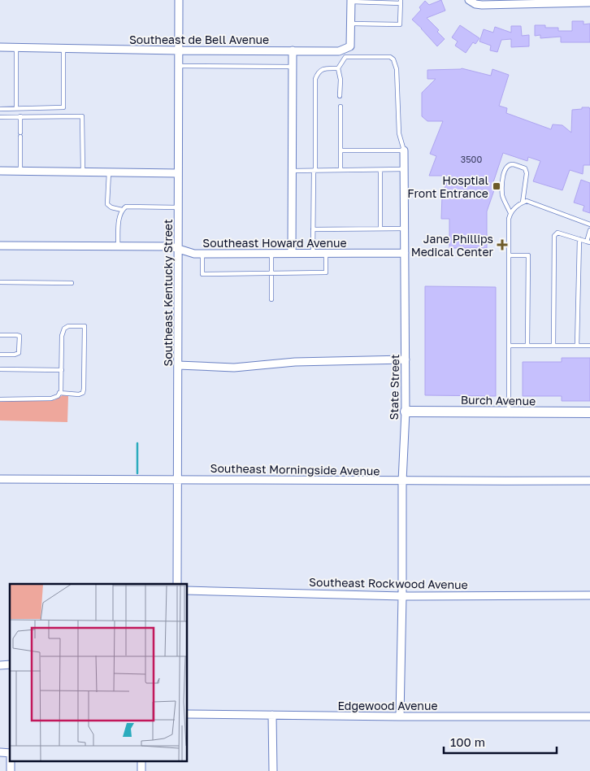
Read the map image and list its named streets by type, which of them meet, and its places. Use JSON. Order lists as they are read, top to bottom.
{
  "streets": {
    "street": [
      "Southeast de Bell Avenue",
      "Southeast Howard Avenue",
      "Southeast Kentucky Street",
      "State Street",
      "Burch Avenue",
      "Southeast Morningside Avenue",
      "Southeast Rockwood Avenue",
      "Edgewood Avenue"
    ]
  },
  "crossings": [
    ["Southeast de Bell Avenue", "Southeast Kentucky Street"],
    ["Southeast Howard Avenue", "Southeast Kentucky Street"],
    ["Southeast Howard Avenue", "State Street"],
    ["Southeast Kentucky Street", "Southeast Morningside Avenue"],
    ["State Street", "Burch Avenue"],
    ["State Street", "Southeast Morningside Avenue"],
    ["State Street", "Southeast Rockwood Avenue"],
    ["State Street", "Edgewood Avenue"]
  ],
  "places": {
    "transit": ["Hosptial Front Entrance"],
    "health": ["Jane Phillips Medical Center"]
  },
  "house_numbers": ["3500"],
  "scale_bar": "100 m"
}
